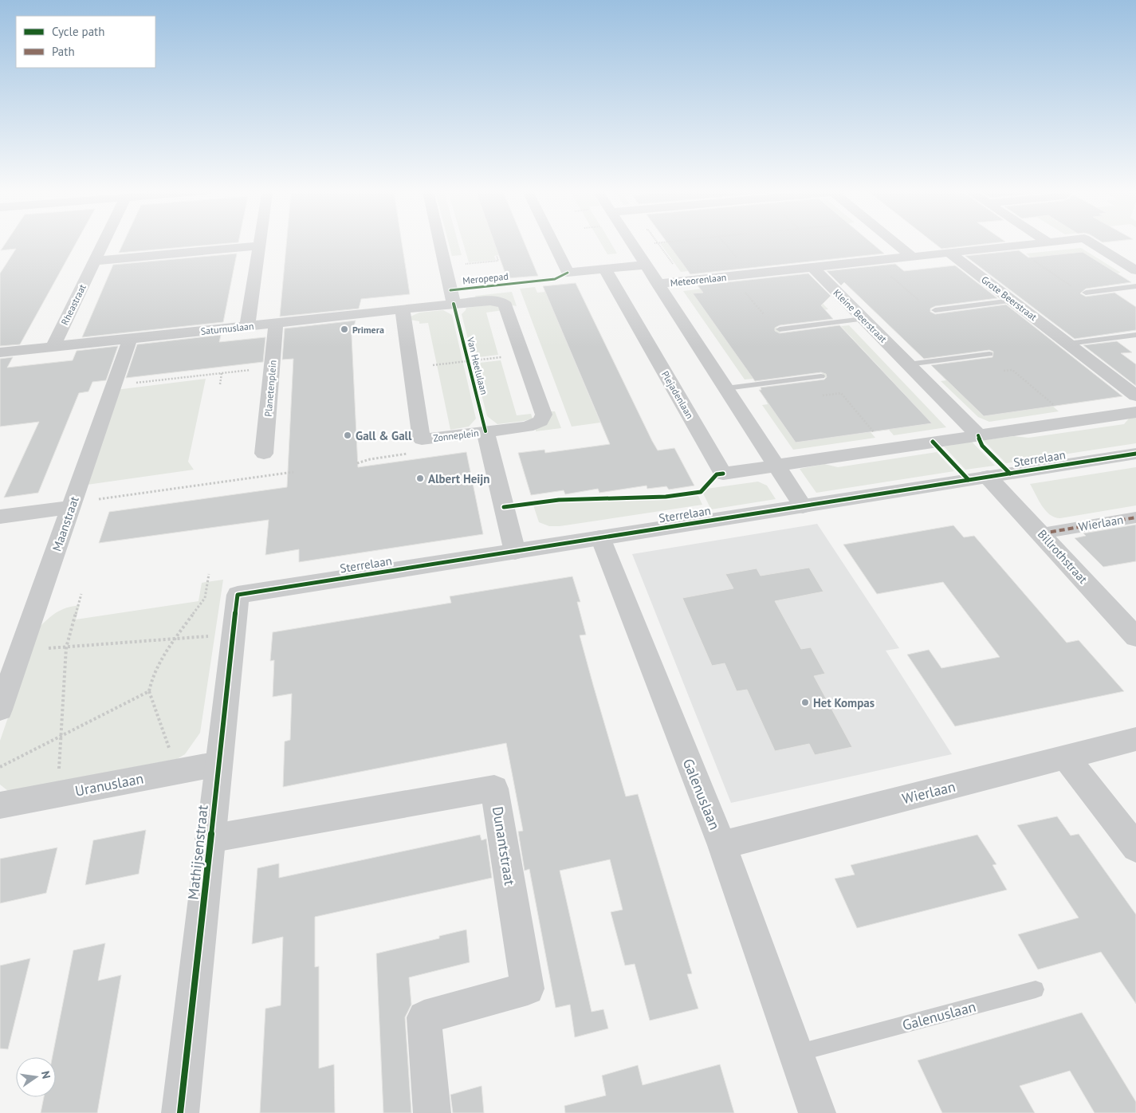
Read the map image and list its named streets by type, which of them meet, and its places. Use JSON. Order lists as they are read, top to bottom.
{
  "streets": {
    "street": [
      "Meteorenlaan",
      "Grote Beerstraat",
      "Rheastraat",
      "Kleine Beerstraat",
      "Saturnuslaan",
      "Planetenplein",
      "Plejadenlaan",
      "Zonneplein",
      "Sterrelaan",
      "Wierlaan",
      "Maanstraat",
      "Billrothstraat",
      "Uranuslaan",
      "Galenuslaan",
      "Dunantstraat",
      "Mathijsenstraat"
    ],
    "cycle path": ["Meropepad", "Van Heelulaan"]
  },
  "crossings": [
    ["Meteorenlaan", "Grote Beerstraat"],
    ["Meteorenlaan", "Kleine Beerstraat"],
    ["Rheastraat", "Saturnuslaan"],
    ["Saturnuslaan", "Planetenplein"],
    ["Saturnuslaan", "Zonneplein"],
    ["Saturnuslaan", "Maanstraat"],
    ["Sterrelaan", "Billrothstraat"],
    ["Sterrelaan", "Galenuslaan"],
    ["Sterrelaan", "Mathijsenstraat"],
    ["Wierlaan", "Billrothstraat"],
    ["Wierlaan", "Galenuslaan"],
    ["Uranuslaan", "Mathijsenstraat"],
    ["Dunantstraat", "Mathijsenstraat"]
  ],
  "places": [
    "Primera",
    "Gall & Gall",
    "Albert Heijn",
    "Het Kompas"
  ],
  "legend": ["Cycle path", "Path"],
  "north": "right"
}
